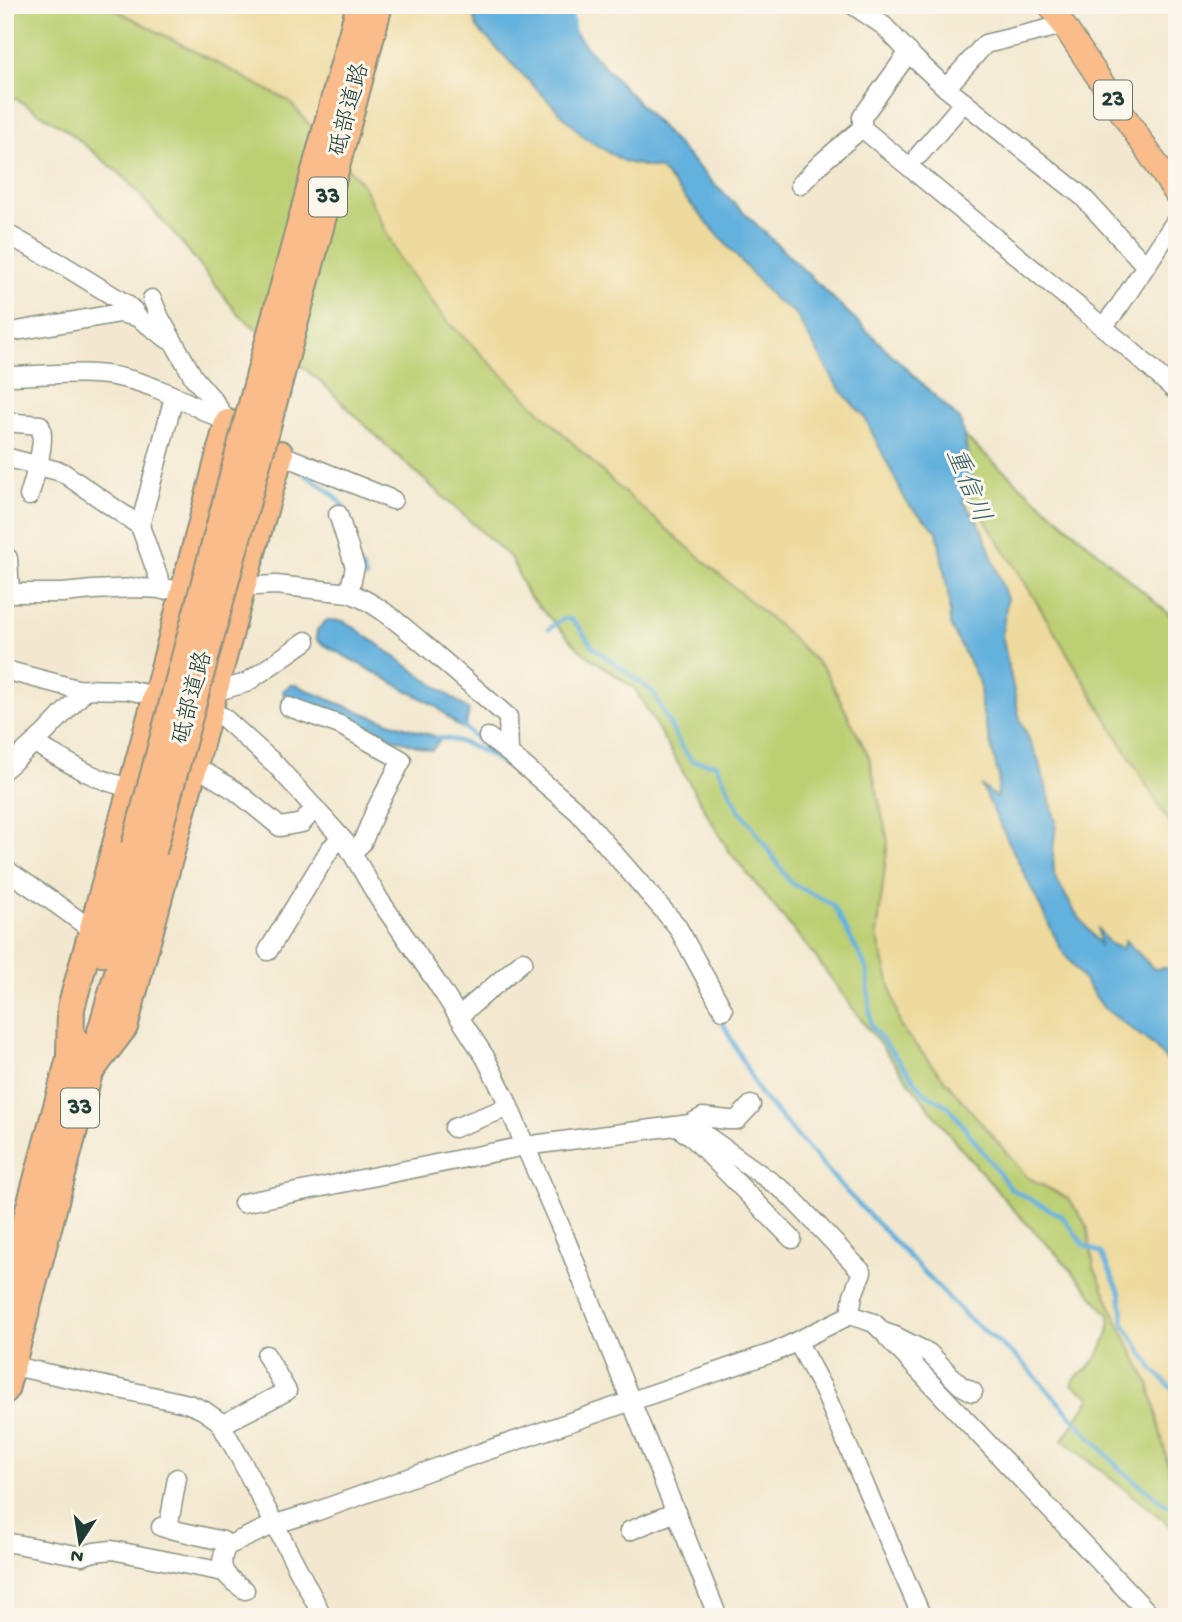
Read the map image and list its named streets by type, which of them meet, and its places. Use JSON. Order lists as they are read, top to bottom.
{
  "streets": {
    "highway": ["砥部道路", "33"],
    "main road": ["23"]
  },
  "water": ["重信川"],
  "north": "bottom"
}
